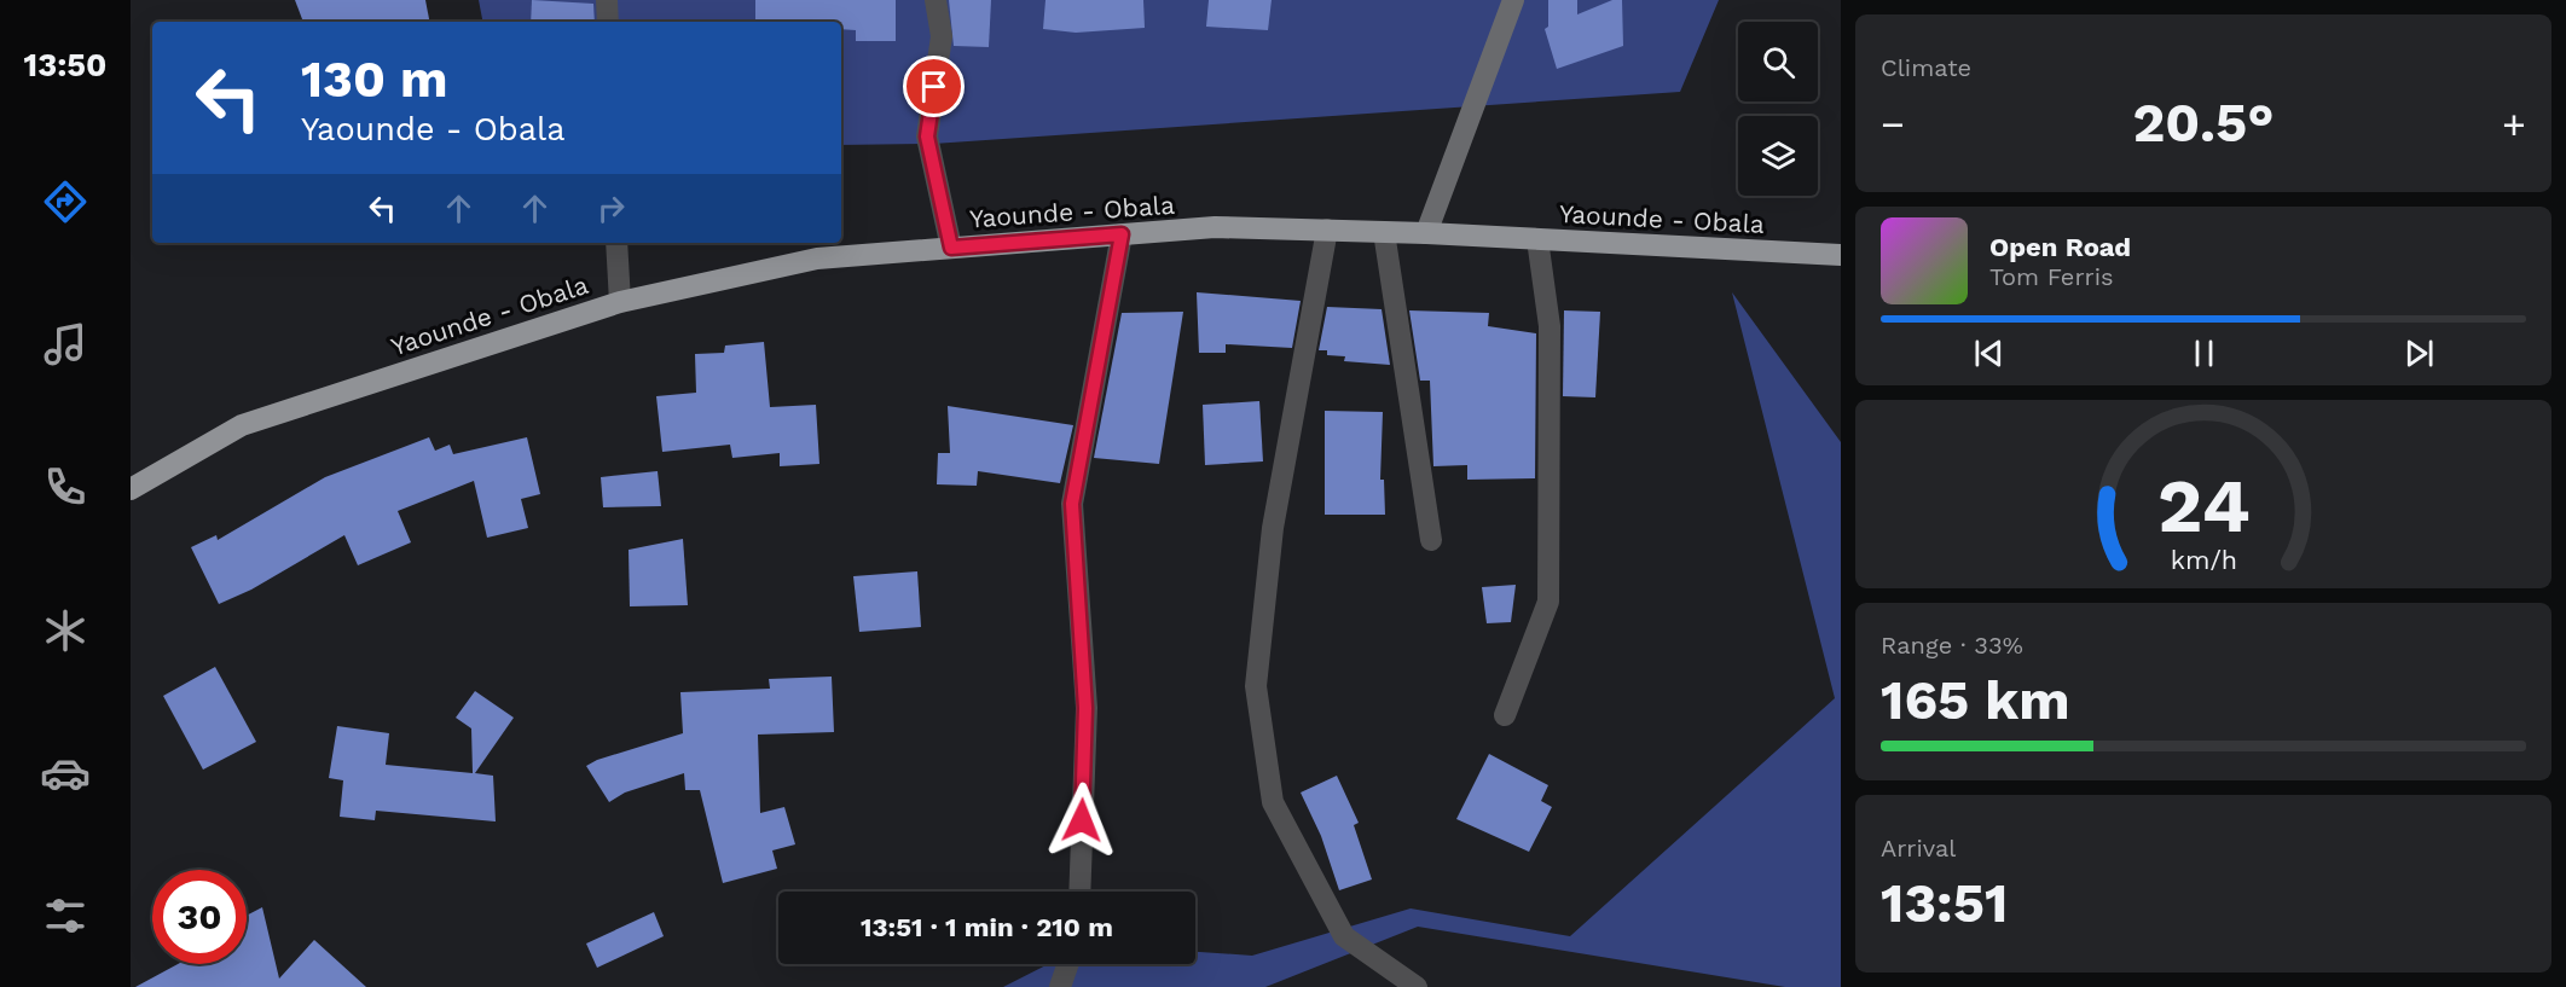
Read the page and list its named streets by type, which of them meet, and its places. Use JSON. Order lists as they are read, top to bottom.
{
  "streets": {
    "highway": ["Yaounde - Obala"]
  },
  "page": {
    "tabs": "13:50",
    "tile": [
      "Climate",
      ["Range · 33%", "165 km"],
      ["Arrival", "13:51"]
    ],
    "turn": ["130 m", "Yaounde - Obala"],
    "heat": ["−", "20.5°", "+"],
    "song": ["Open Road", "Tom Ferris"],
    "limit": "30",
    "trip": "13:51 · 1 min · 210 m",
    "gauge": ["24", "km/h"]
  }
}
